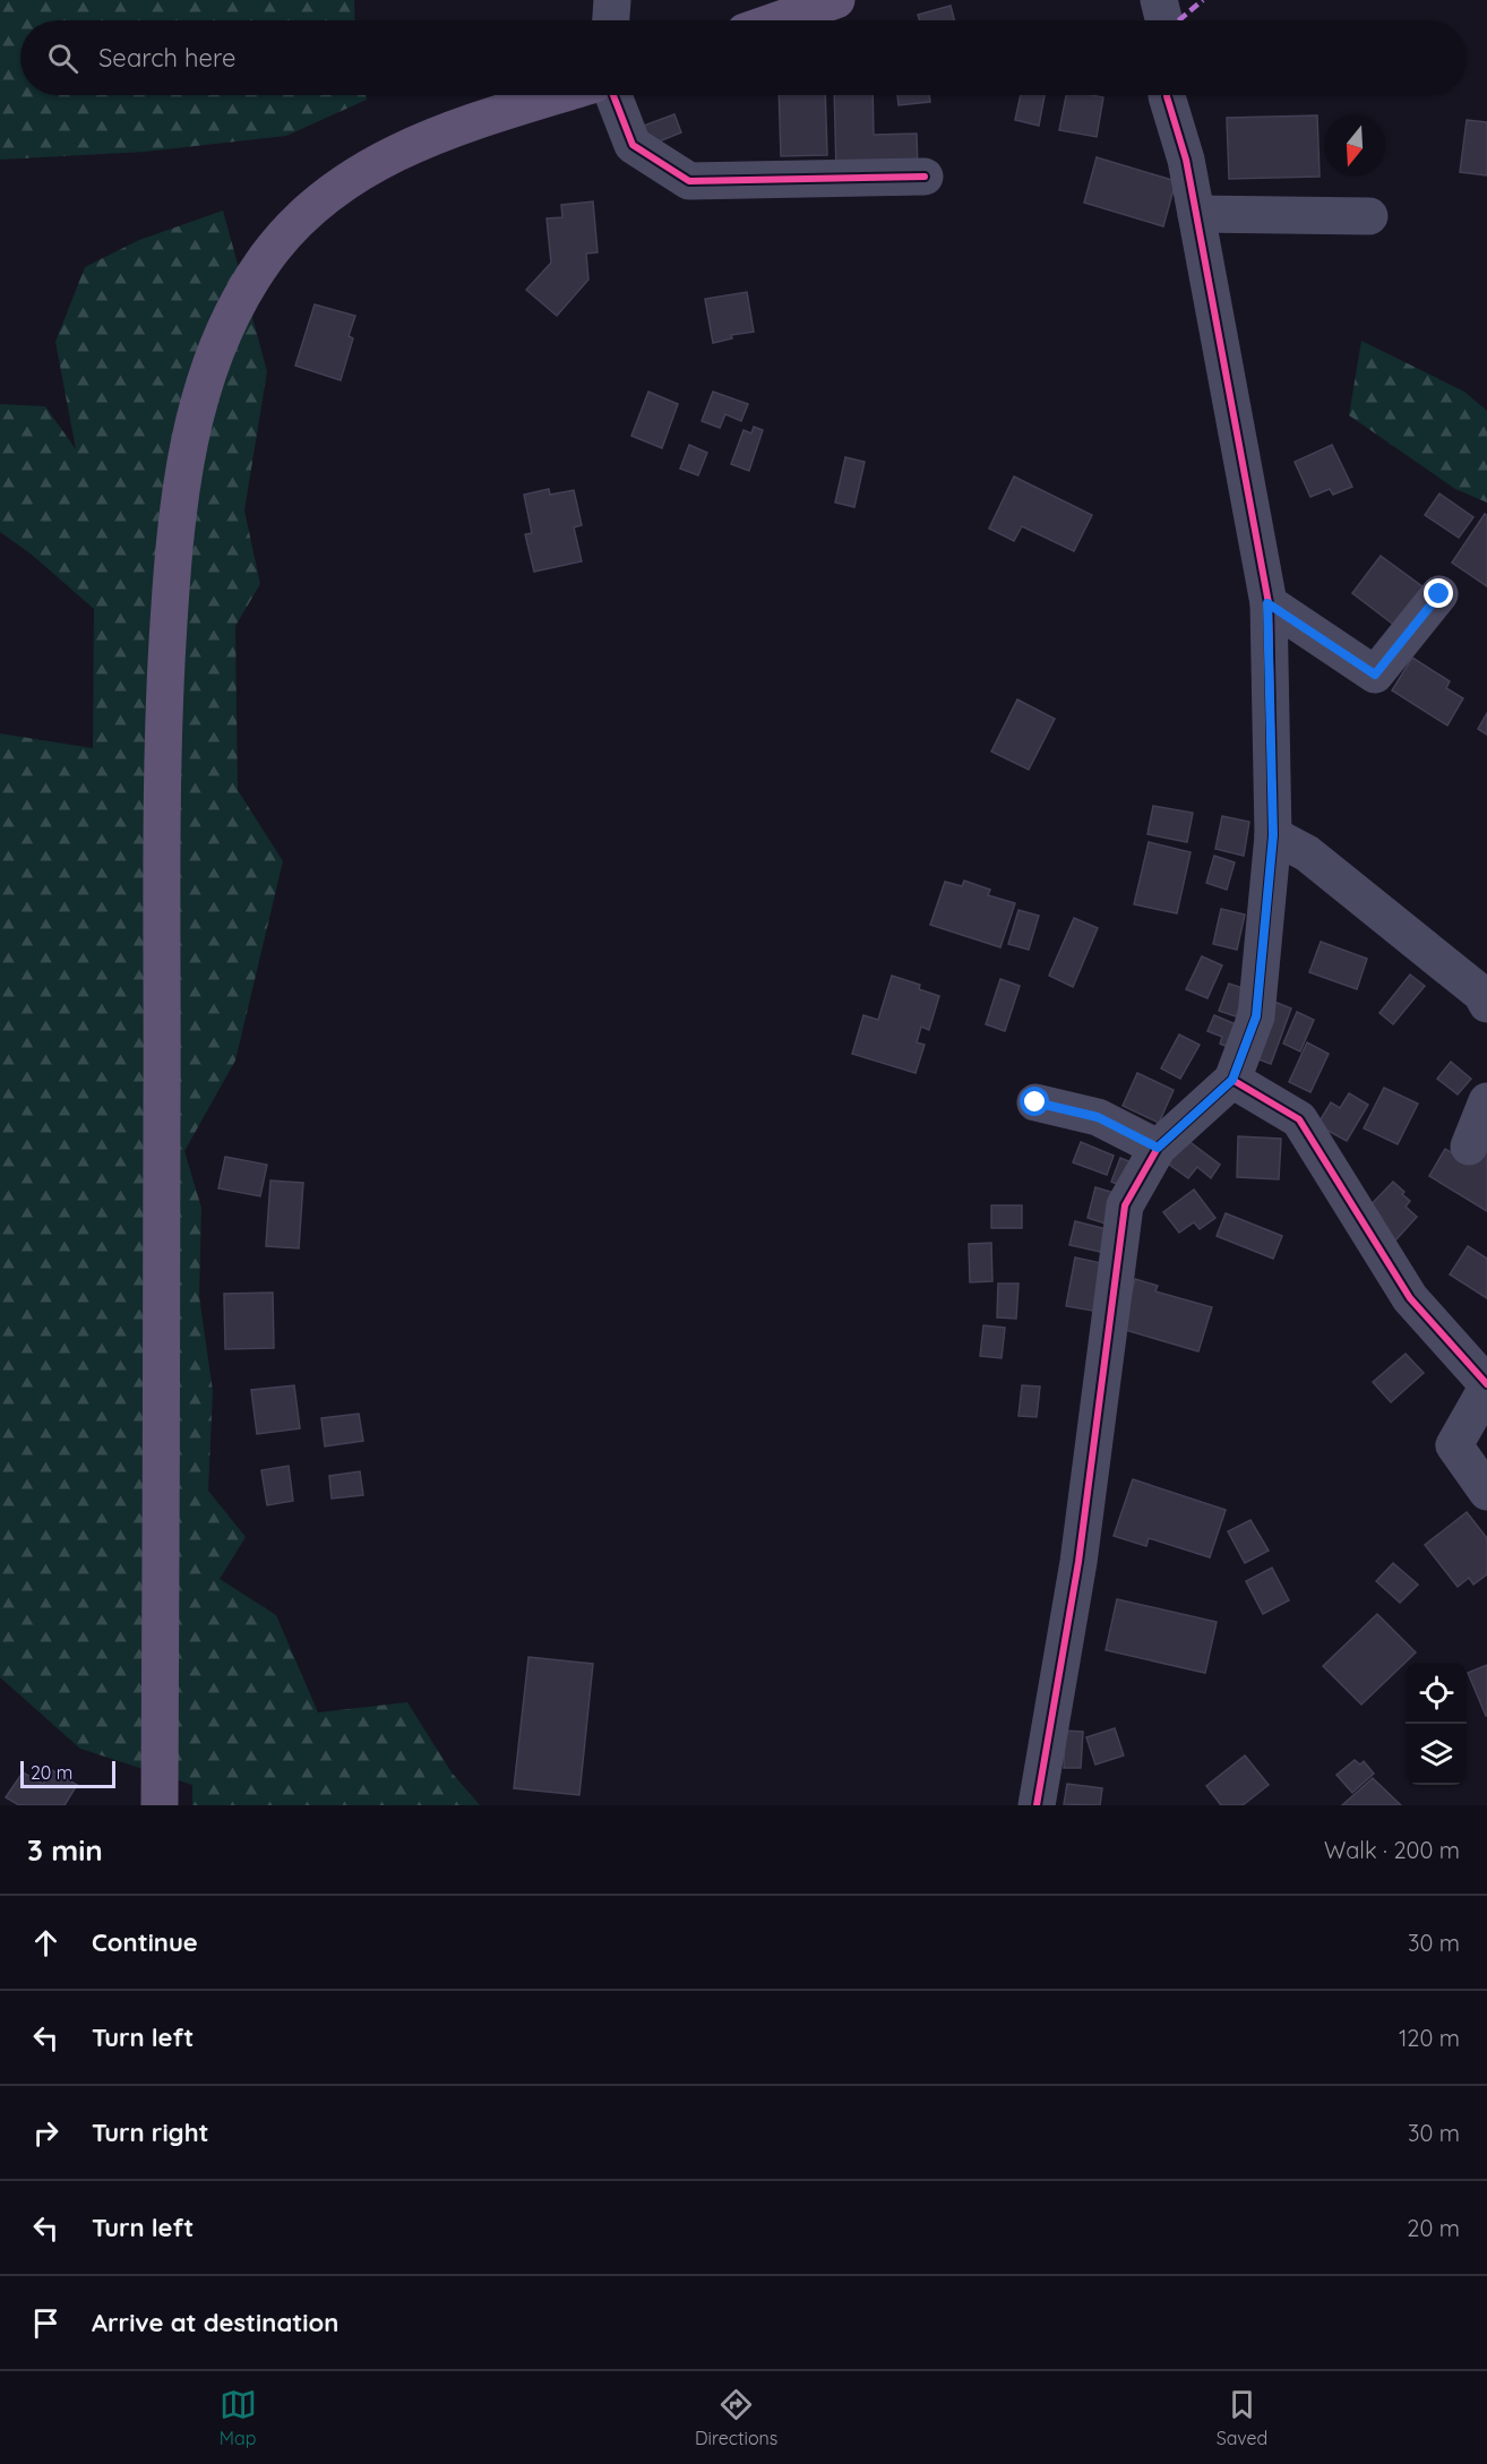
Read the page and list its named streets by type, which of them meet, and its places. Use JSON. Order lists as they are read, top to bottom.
{
  "scale_bar": "20 m",
  "north": "bottom",
  "page": {
    "search": "Search here",
    "scale": "20 m",
    "heading": ["3 min", "Walk · 200 m"],
    "list": [
      ["Continue", "30 m"],
      ["Turn left", "120 m"],
      ["Turn right", "30 m"],
      ["Turn left", "20 m"],
      "Arrive at destination"
    ],
    "nav": ["Map", "Directions", "Saved"]
  }
}
